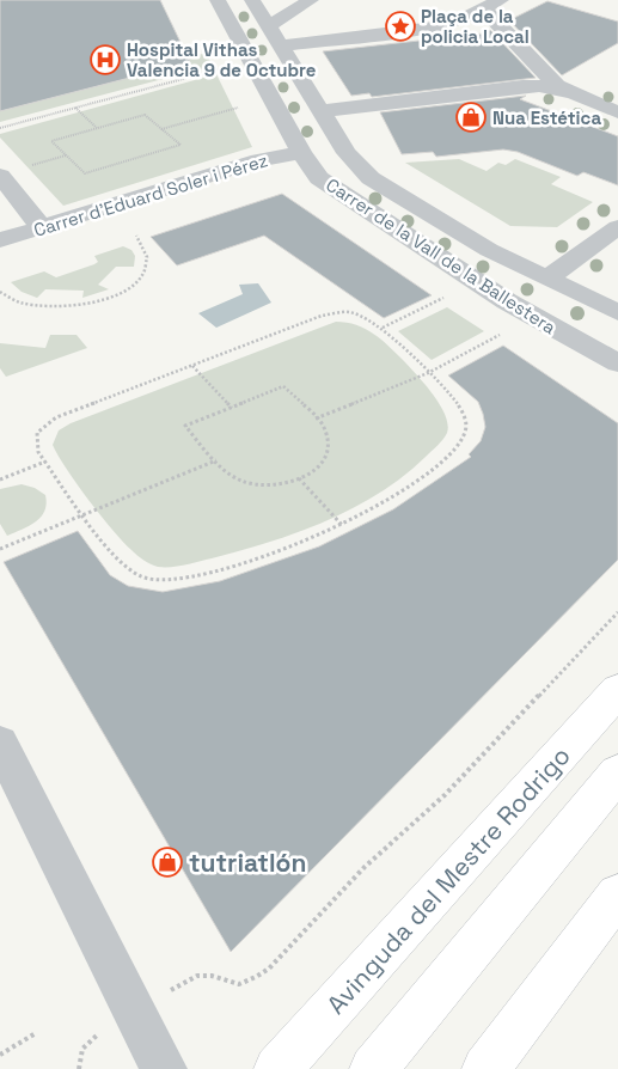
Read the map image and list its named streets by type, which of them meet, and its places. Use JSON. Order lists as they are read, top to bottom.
{
  "streets": {
    "main road": ["Avinguda del Mestre Rodrigo"],
    "street": ["Carrer d'Eduard Soler i Pérez", "Carrer de la Vall de la Ballestera"]
  },
  "crossings": [
    ["Carrer d'Eduard Soler i Pérez", "Carrer de la Vall de la Ballestera"]
  ],
  "places": {
    "place": ["Plaça de la policia Local"],
    "hospital": ["Hospital Vithas Valencia 9 de Octubre"],
    "shop": ["Nua Estética", "tutriatlón"]
  }
}
